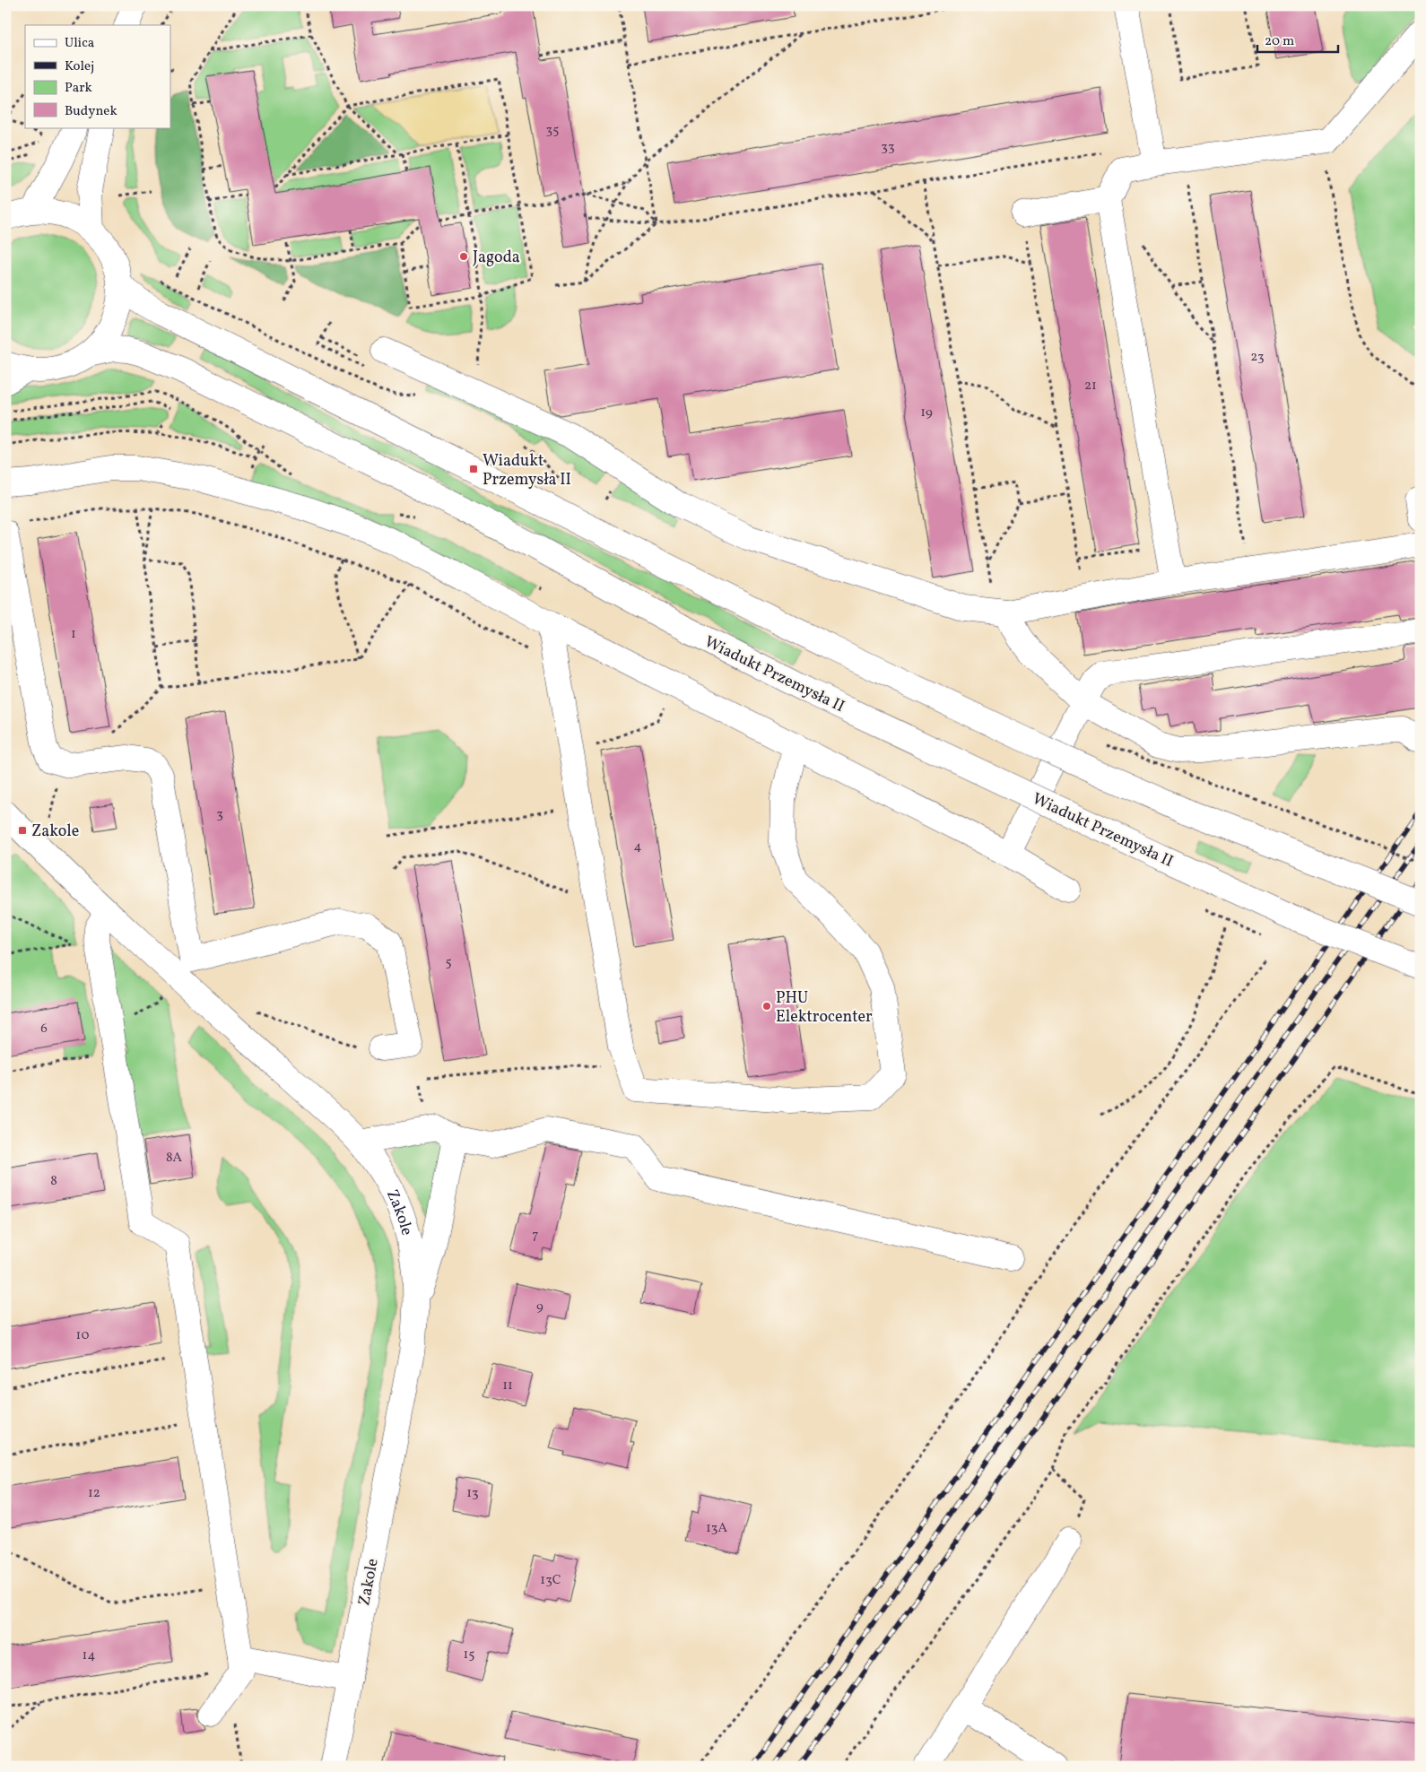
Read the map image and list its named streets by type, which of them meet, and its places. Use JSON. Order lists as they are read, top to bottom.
{
  "streets": {
    "main road": ["Wiadukt Przemysła II", "Zakole"]
  },
  "places": {
    "other": ["Jagoda", "PHU Elektrocenter"],
    "transit": ["Wiadukt Przemysła II", "Zakole"]
  },
  "house_numbers": [
    "35",
    "33",
    "23",
    "21",
    "19",
    "1",
    "3",
    "4",
    "5",
    "6",
    "8A",
    "8",
    "7",
    "9",
    "10",
    "11",
    "12",
    "13",
    "13A",
    "13C",
    "15",
    "14"
  ],
  "legend": [
    "Ulica",
    "Kolej",
    "Park",
    "Budynek"
  ],
  "scale_bar": "20 m"
}
